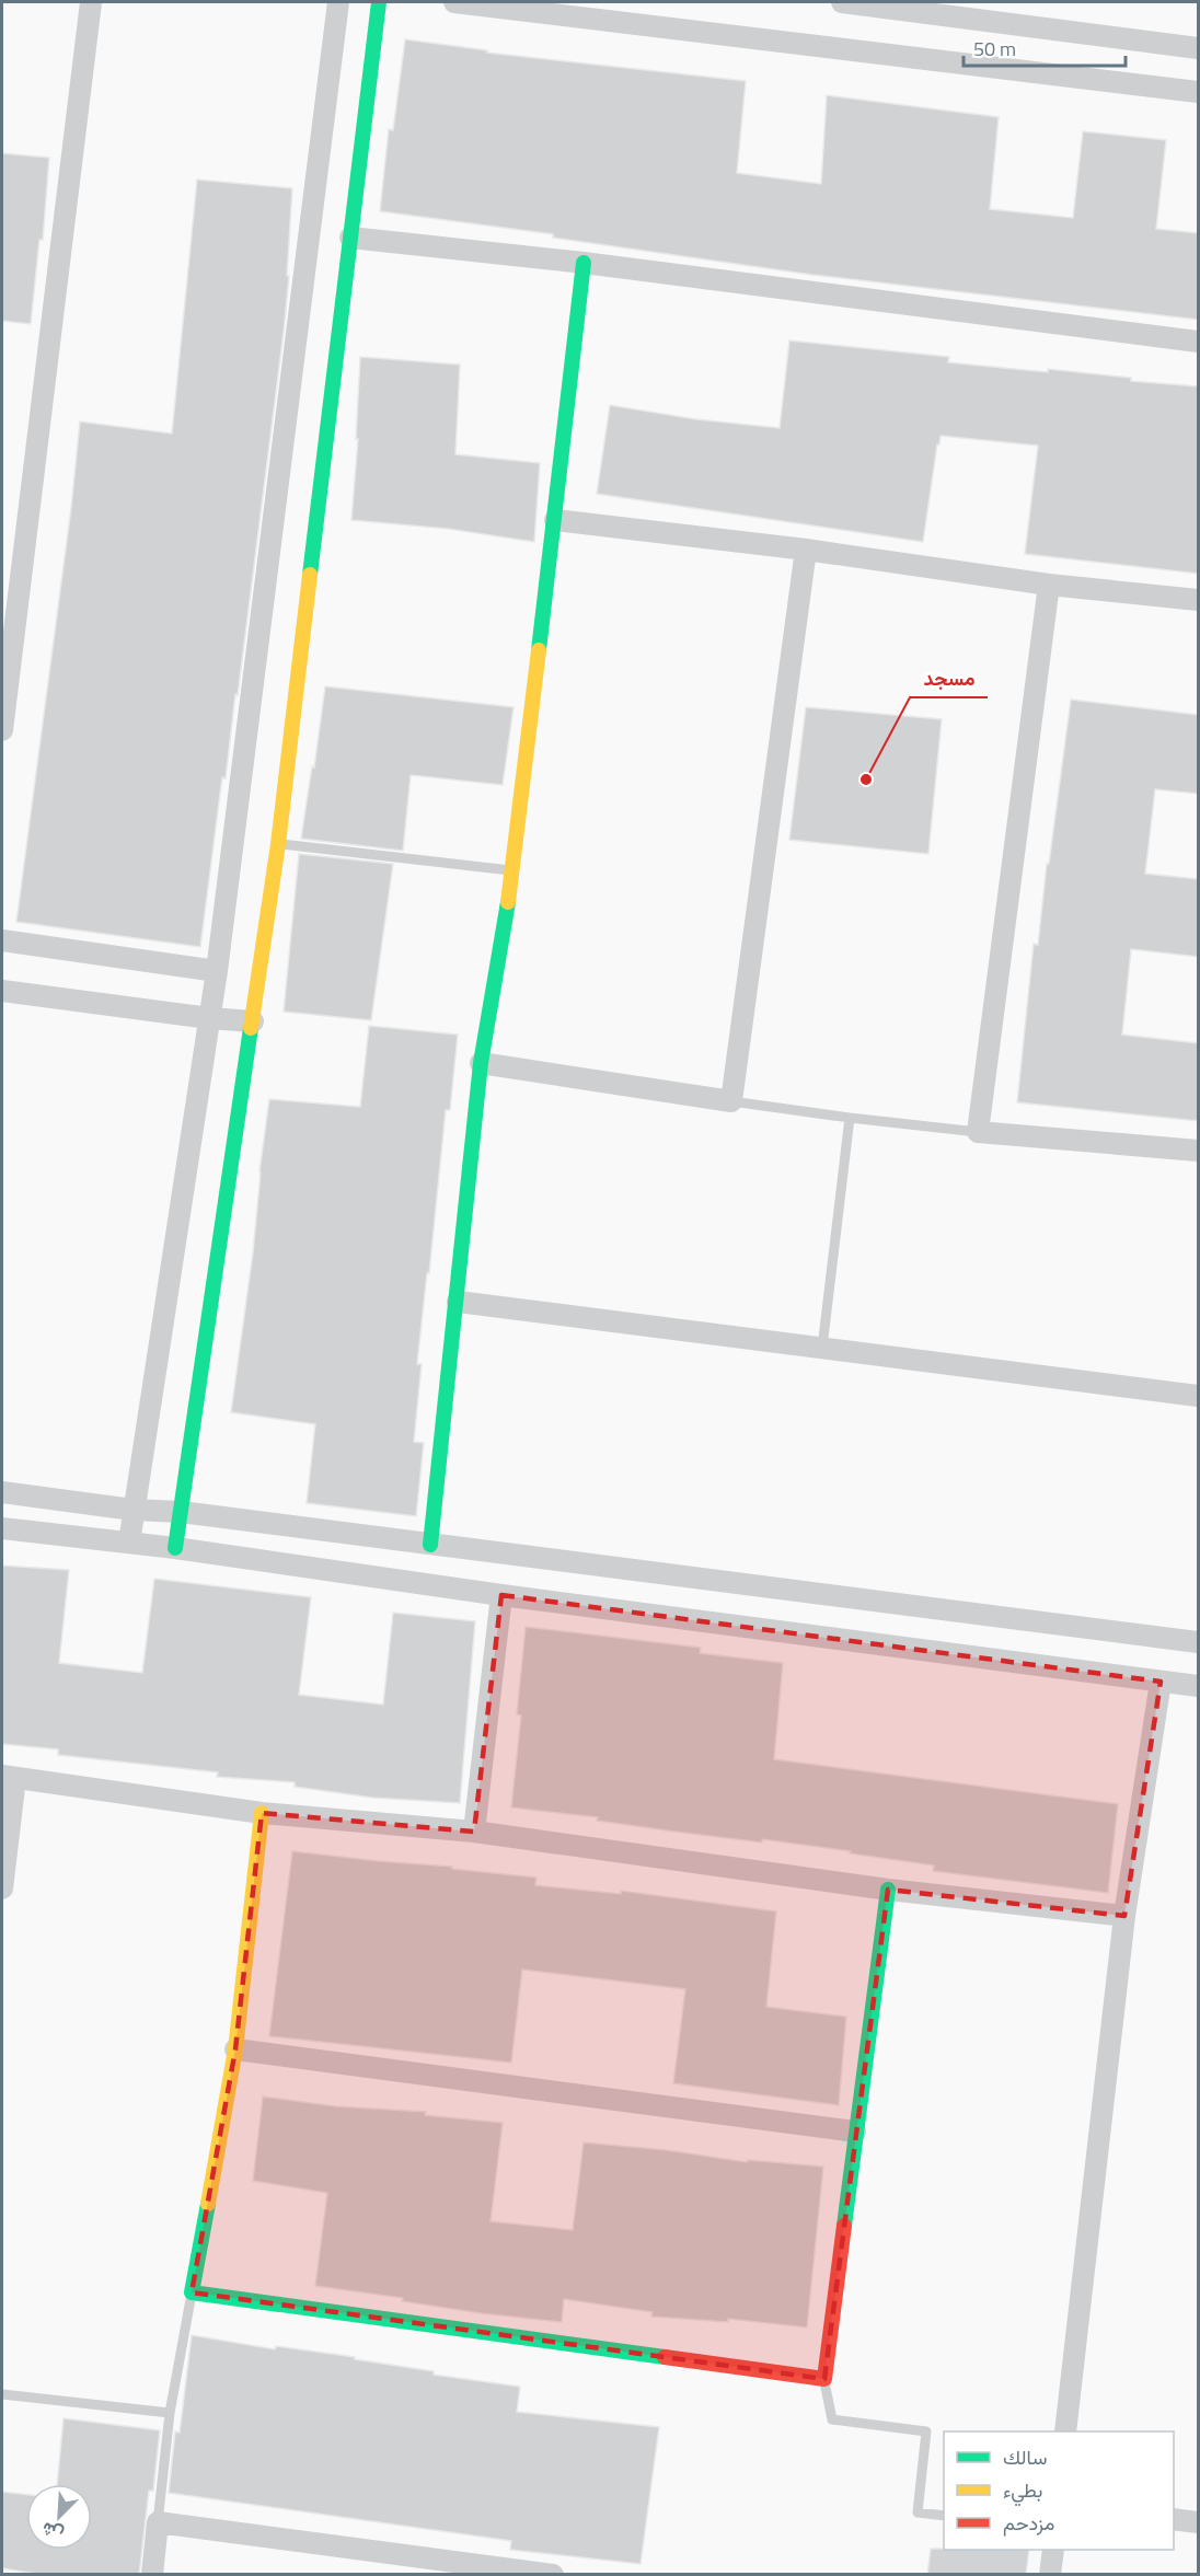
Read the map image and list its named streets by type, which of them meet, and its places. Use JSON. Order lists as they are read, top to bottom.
{
  "places": ["مسجد"],
  "legend": ["سالك", "بطيء", "مزدحم"],
  "scale_bar": "50 m",
  "north": "bottom left"
}
